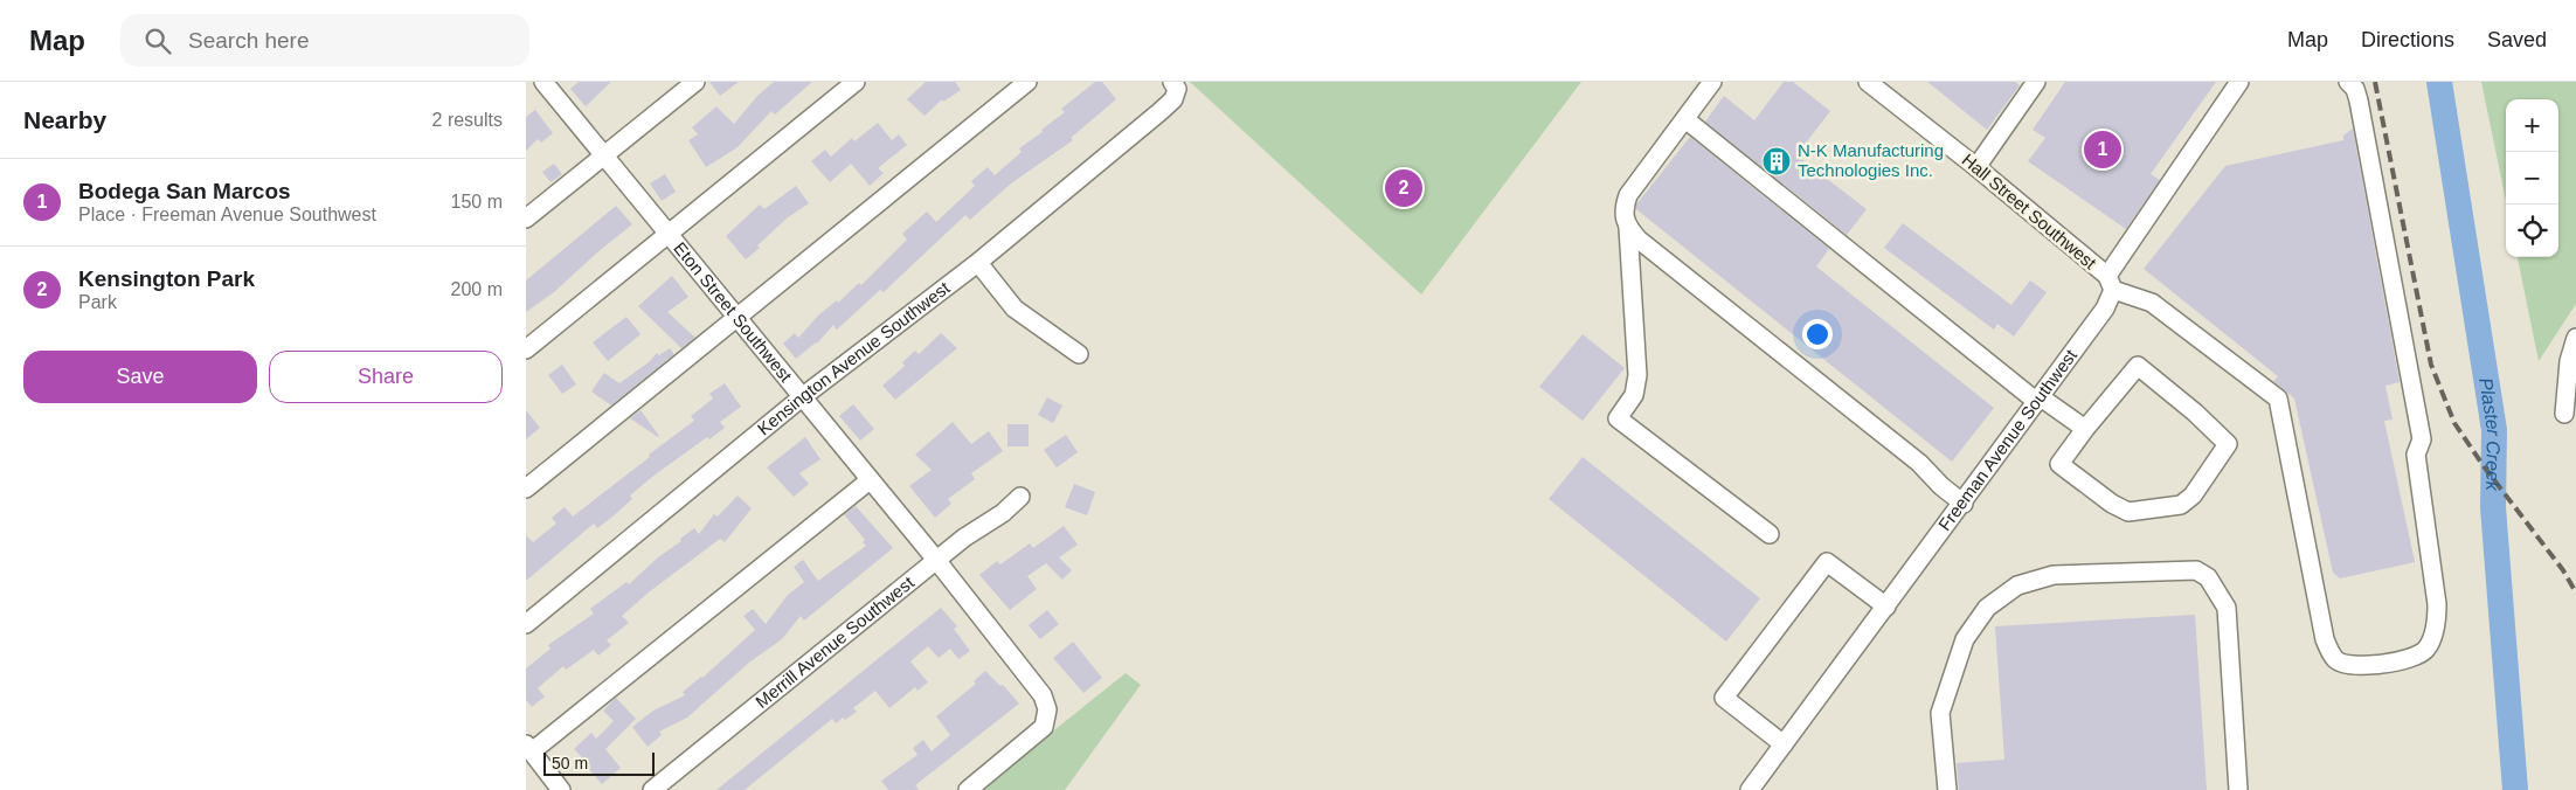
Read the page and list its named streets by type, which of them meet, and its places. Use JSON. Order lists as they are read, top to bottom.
{
  "streets": {
    "street": [
      "Hall Street Southwest",
      "Eton Street Southwest",
      "Kensington Avenue Southwest",
      "Freeman Avenue Southwest",
      "Merrill Avenue Southwest"
    ]
  },
  "crossings": [
    ["Hall Street Southwest", "Freeman Avenue Southwest"],
    ["Eton Street Southwest", "Kensington Avenue Southwest"],
    ["Eton Street Southwest", "Merrill Avenue Southwest"]
  ],
  "water": ["Plaster Creek"],
  "places": {
    "building": ["N-K Manufacturing Technologies Inc."]
  },
  "scale_bar": "50 m",
  "page": {
    "header": "Map",
    "search": "Search here",
    "nav": ["Map", "Directions", "Saved"],
    "heading": ["Nearby", "2 results"],
    "map_buttons": ["+", "−"],
    "pins": ["1", "2"],
    "list": [
      {
        "mark": "1",
        "name": "Bodega San Marcos",
        "note": "Place · Freeman Avenue Southwest",
        "value": "150 m"
      },
      {
        "mark": "2",
        "name": "Kensington Park",
        "note": "Park",
        "value": "200 m"
      }
    ],
    "buttons": ["Save", "Share"],
    "scale": "50 m"
  }
}
